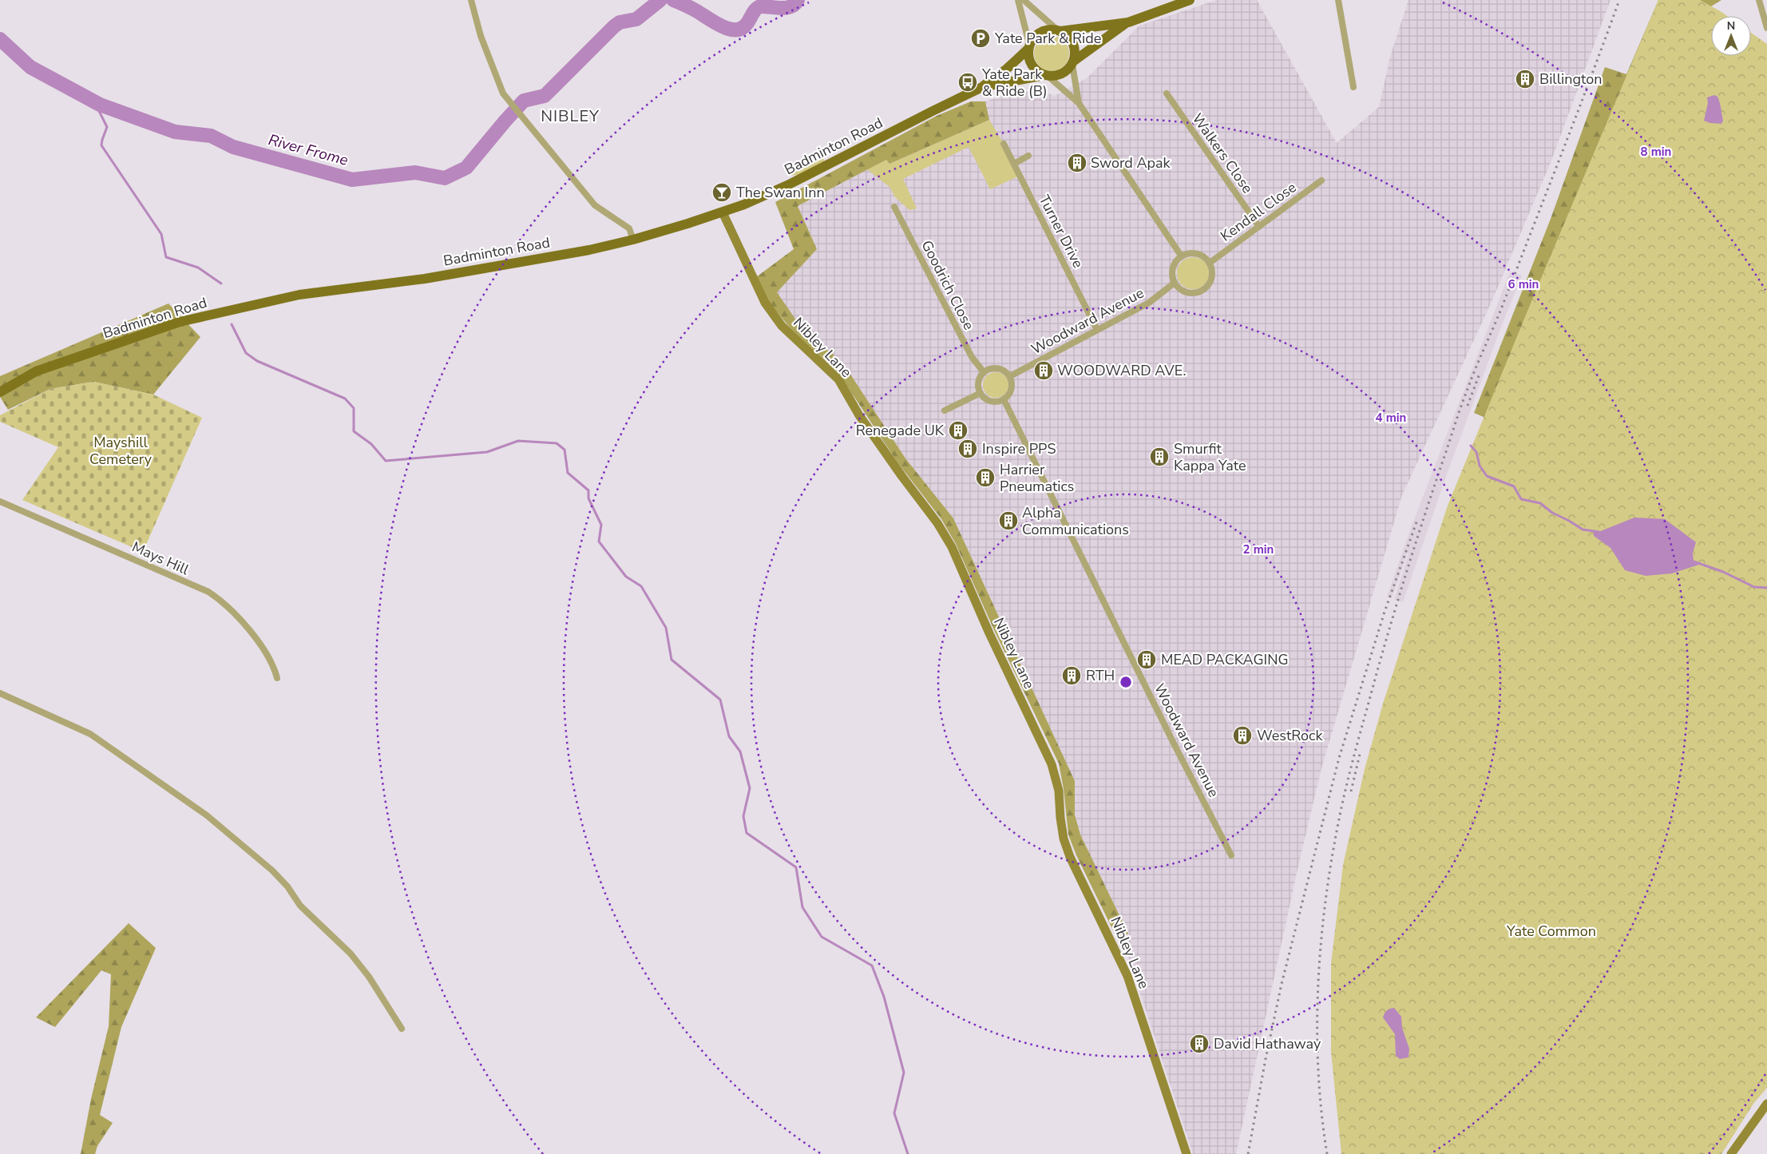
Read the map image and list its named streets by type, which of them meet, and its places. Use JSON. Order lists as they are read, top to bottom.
{
  "streets": {
    "main road": ["Badminton Road"],
    "street": [
      "Walkers Close",
      "Kendall Close",
      "Turner Drive",
      "Goodrich Close",
      "Woodward Avenue",
      "Nibley Lane",
      "Mays Hill"
    ]
  },
  "crossings": [
    ["Badminton Road", "Nibley Lane"],
    ["Walkers Close", "Kendall Close"],
    ["Kendall Close", "Woodward Avenue"],
    ["Turner Drive", "Woodward Avenue"],
    ["Goodrich Close", "Woodward Avenue"]
  ],
  "districts": ["NIBLEY"],
  "water": ["River Frome"],
  "parks": ["Mayshill Cemetery", "Yate Common"],
  "places": {
    "parking": ["Yate Park & Ride"],
    "building": [
      "Billington",
      "Sword Apak",
      "WOODWARD AVE.",
      "Renegade UK",
      "Inspire PPS",
      "Smurfit Kappa Yate",
      "Harrier Pneumatics",
      "Alpha Communications",
      "MEAD PACKAGING",
      "RTH",
      "WestRock",
      "David Hathaway"
    ],
    "bus stop": ["Yate Park & Ride (B)"],
    "bar": ["The Swan Inn"]
  },
  "north": "top",
  "rings": [
    "8 min",
    "6 min",
    "4 min",
    "2 min"
  ]
}
